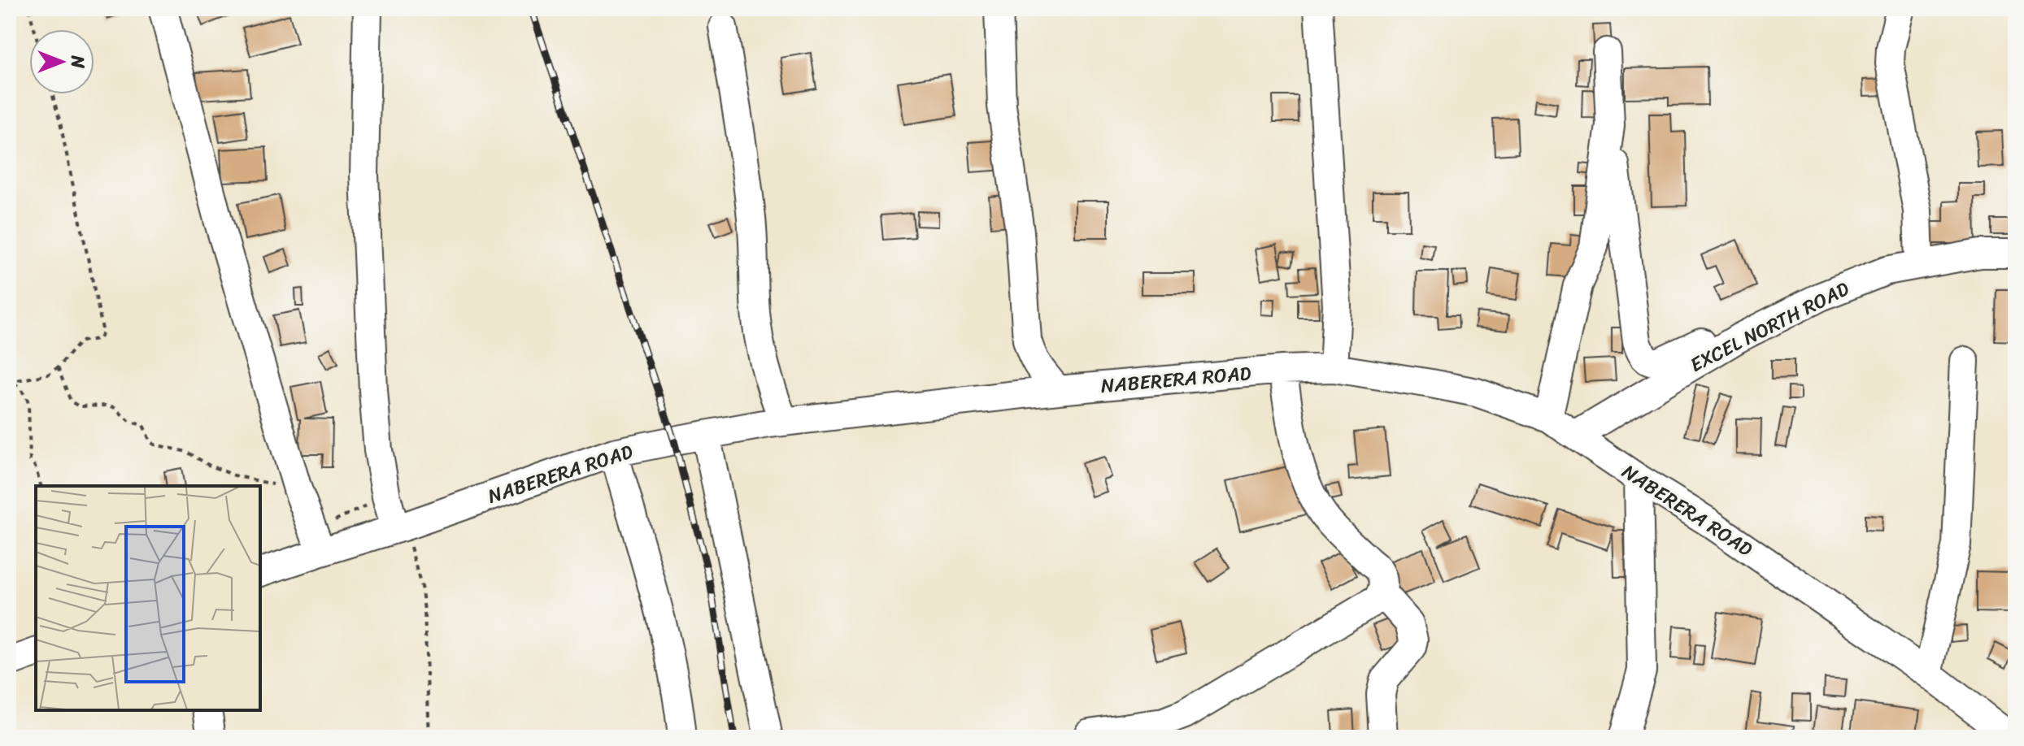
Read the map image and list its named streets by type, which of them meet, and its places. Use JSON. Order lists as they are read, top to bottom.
{
  "streets": {
    "street": ["EXCEL NORTH ROAD", "NABERERA ROAD"]
  },
  "crossings": [
    ["EXCEL NORTH ROAD", "NABERERA ROAD"]
  ],
  "north": "right"
}
